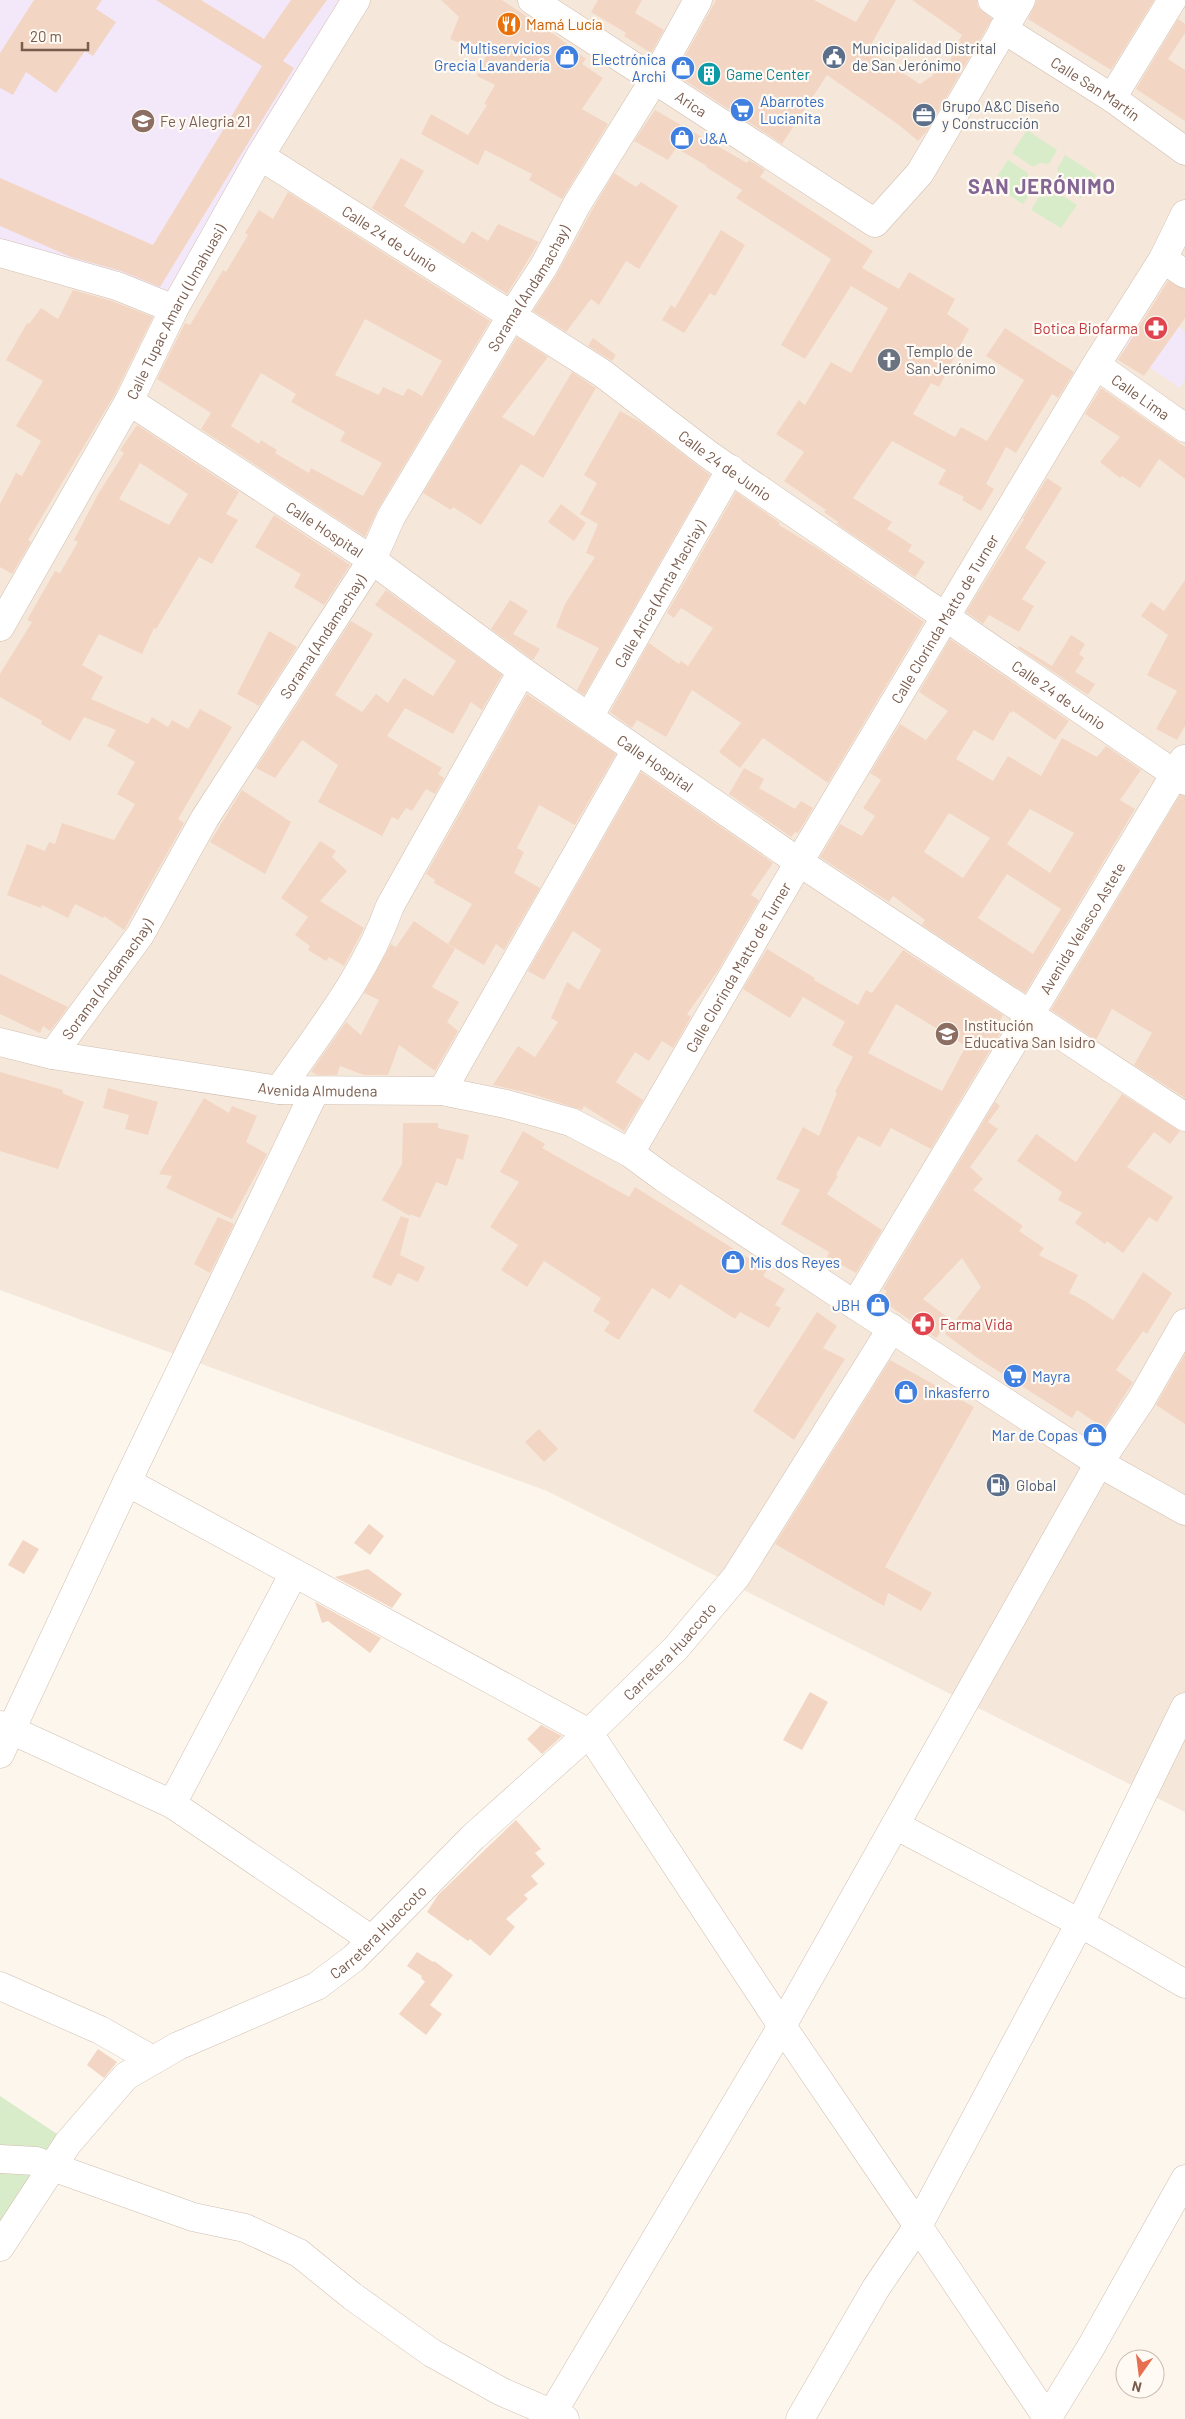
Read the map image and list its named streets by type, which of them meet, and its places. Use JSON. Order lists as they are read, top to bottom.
{
  "streets": {
    "street": [
      "Calle San Martín",
      "Arica",
      "Calle 24 de Junio",
      "Sorama (Andamachay)",
      "Calle Tupac Amaru (Umahuasi)",
      "Calle Lima",
      "Calle Hospital",
      "Calle Arica (Amta Mach'ay)",
      "Calle Clorinda Matto de Turner",
      "Avenida Velasco Astete",
      "Avenida Almudena",
      "Carretera Huaccoto"
    ]
  },
  "crossings": [
    ["Calle San Martín", "Arica"],
    ["Arica", "Sorama (Andamachay)"],
    ["Calle 24 de Junio", "Sorama (Andamachay)"],
    ["Calle 24 de Junio", "Calle Tupac Amaru (Umahuasi)"],
    ["Calle 24 de Junio", "Calle Arica (Amta Mach'ay)"],
    ["Calle 24 de Junio", "Calle Clorinda Matto de Turner"],
    ["Calle 24 de Junio", "Avenida Velasco Astete"],
    ["Sorama (Andamachay)", "Calle Hospital"],
    ["Sorama (Andamachay)", "Avenida Almudena"],
    ["Calle Tupac Amaru (Umahuasi)", "Calle Hospital"],
    ["Calle Lima", "Calle Clorinda Matto de Turner"],
    ["Calle Hospital", "Calle Arica (Amta Mach'ay)"],
    ["Calle Hospital", "Calle Clorinda Matto de Turner"],
    ["Calle Hospital", "Avenida Velasco Astete"],
    ["Calle Clorinda Matto de Turner", "Avenida Almudena"]
  ],
  "districts": ["SAN JERÓNIMO"],
  "places": {
    "restaurant": ["Mamá Lucía"],
    "shop": [
      "Multiservicios Grecia Lavandería",
      "Electrónica Archi",
      "J&A",
      "Mis dos Reyes",
      "JBH",
      "Inkasferro",
      "Mar de Copas"
    ],
    "public building": ["Municipalidad Distrital de San Jerónimo"],
    "building": ["Game Center"],
    "supermarket": ["Abarrotes Lucianita", "Mayra"],
    "office": ["Grupo A&C Diseño y Construcción"],
    "school or university": ["Fe y Alegria 21", "Institución Educativa San Isidro"],
    "pharmacy": ["Botica Biofarma", "Farma Vida"],
    "church": ["Templo de San Jerónimo"],
    "fuel station": ["Global"]
  },
  "scale_bar": "20 m",
  "north": "bottom"
}
